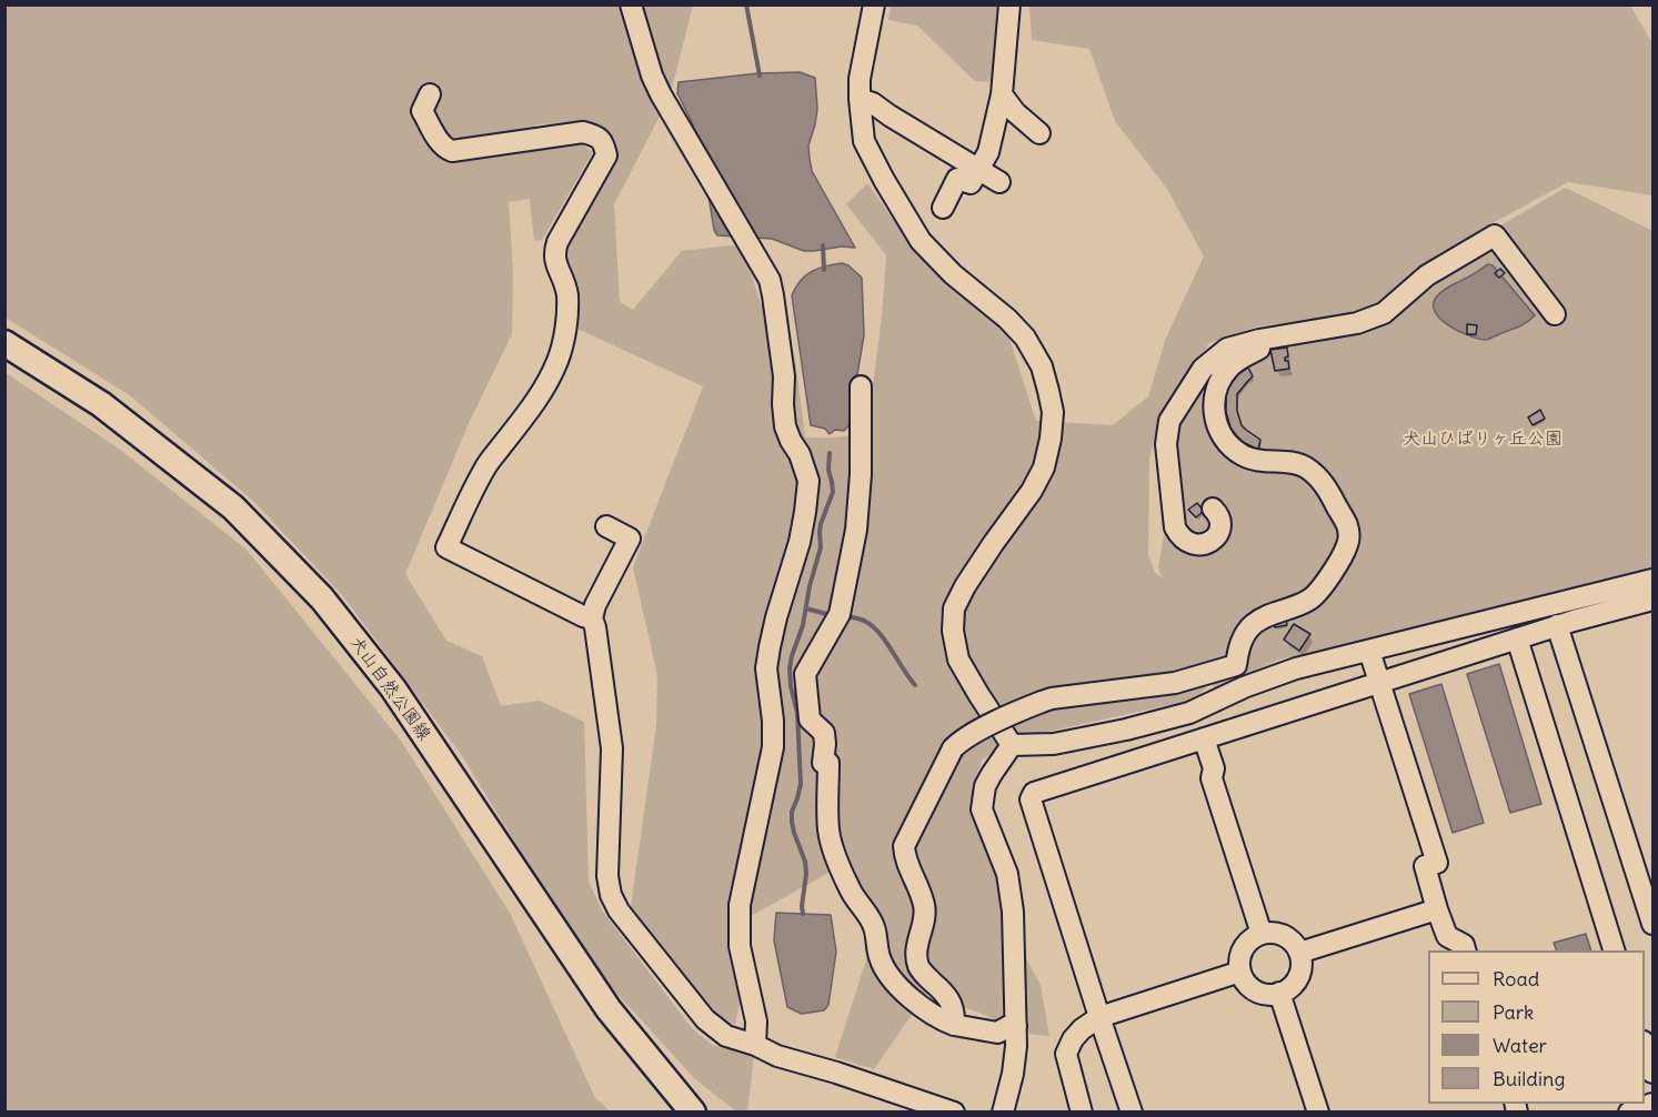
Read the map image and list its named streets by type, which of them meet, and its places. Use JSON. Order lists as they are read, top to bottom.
{
  "streets": {
    "main road": ["犬山自然公園線"]
  },
  "parks": ["犬山ひばりヶ丘公園"],
  "legend": [
    "Road",
    "Park",
    "Water",
    "Building"
  ]
}
